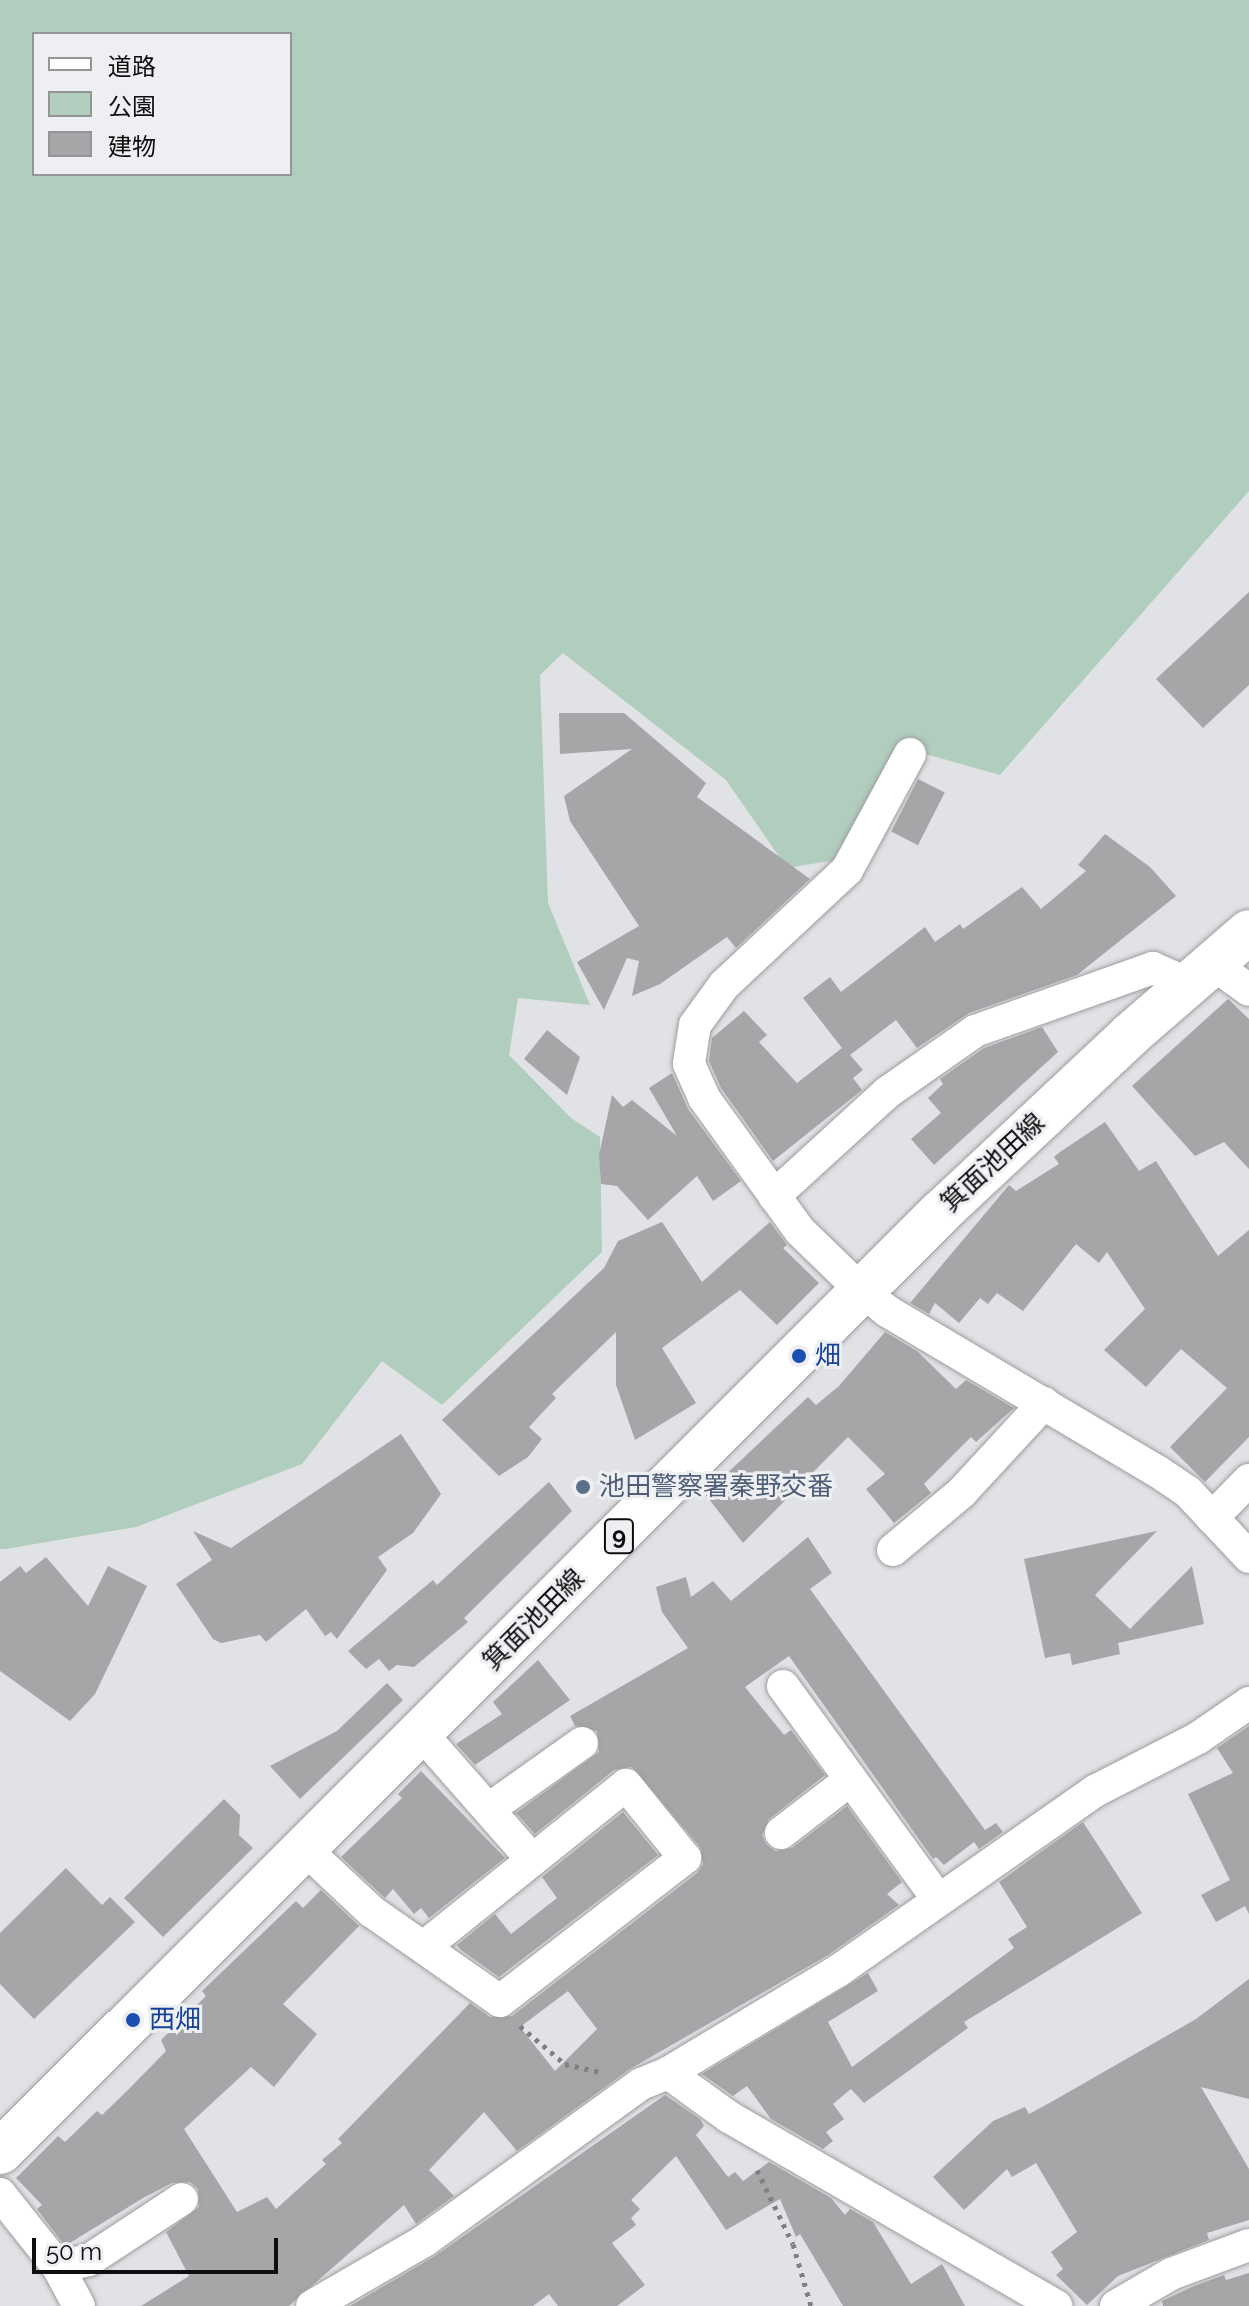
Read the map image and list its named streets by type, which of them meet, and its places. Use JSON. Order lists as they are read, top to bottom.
{
  "streets": {
    "main road": ["箕面池田線", "9"]
  },
  "places": ["畑", "池田警察署秦野交番", "西畑"],
  "legend": ["道路", "公園", "建物"],
  "scale_bar": "50 m"
}
